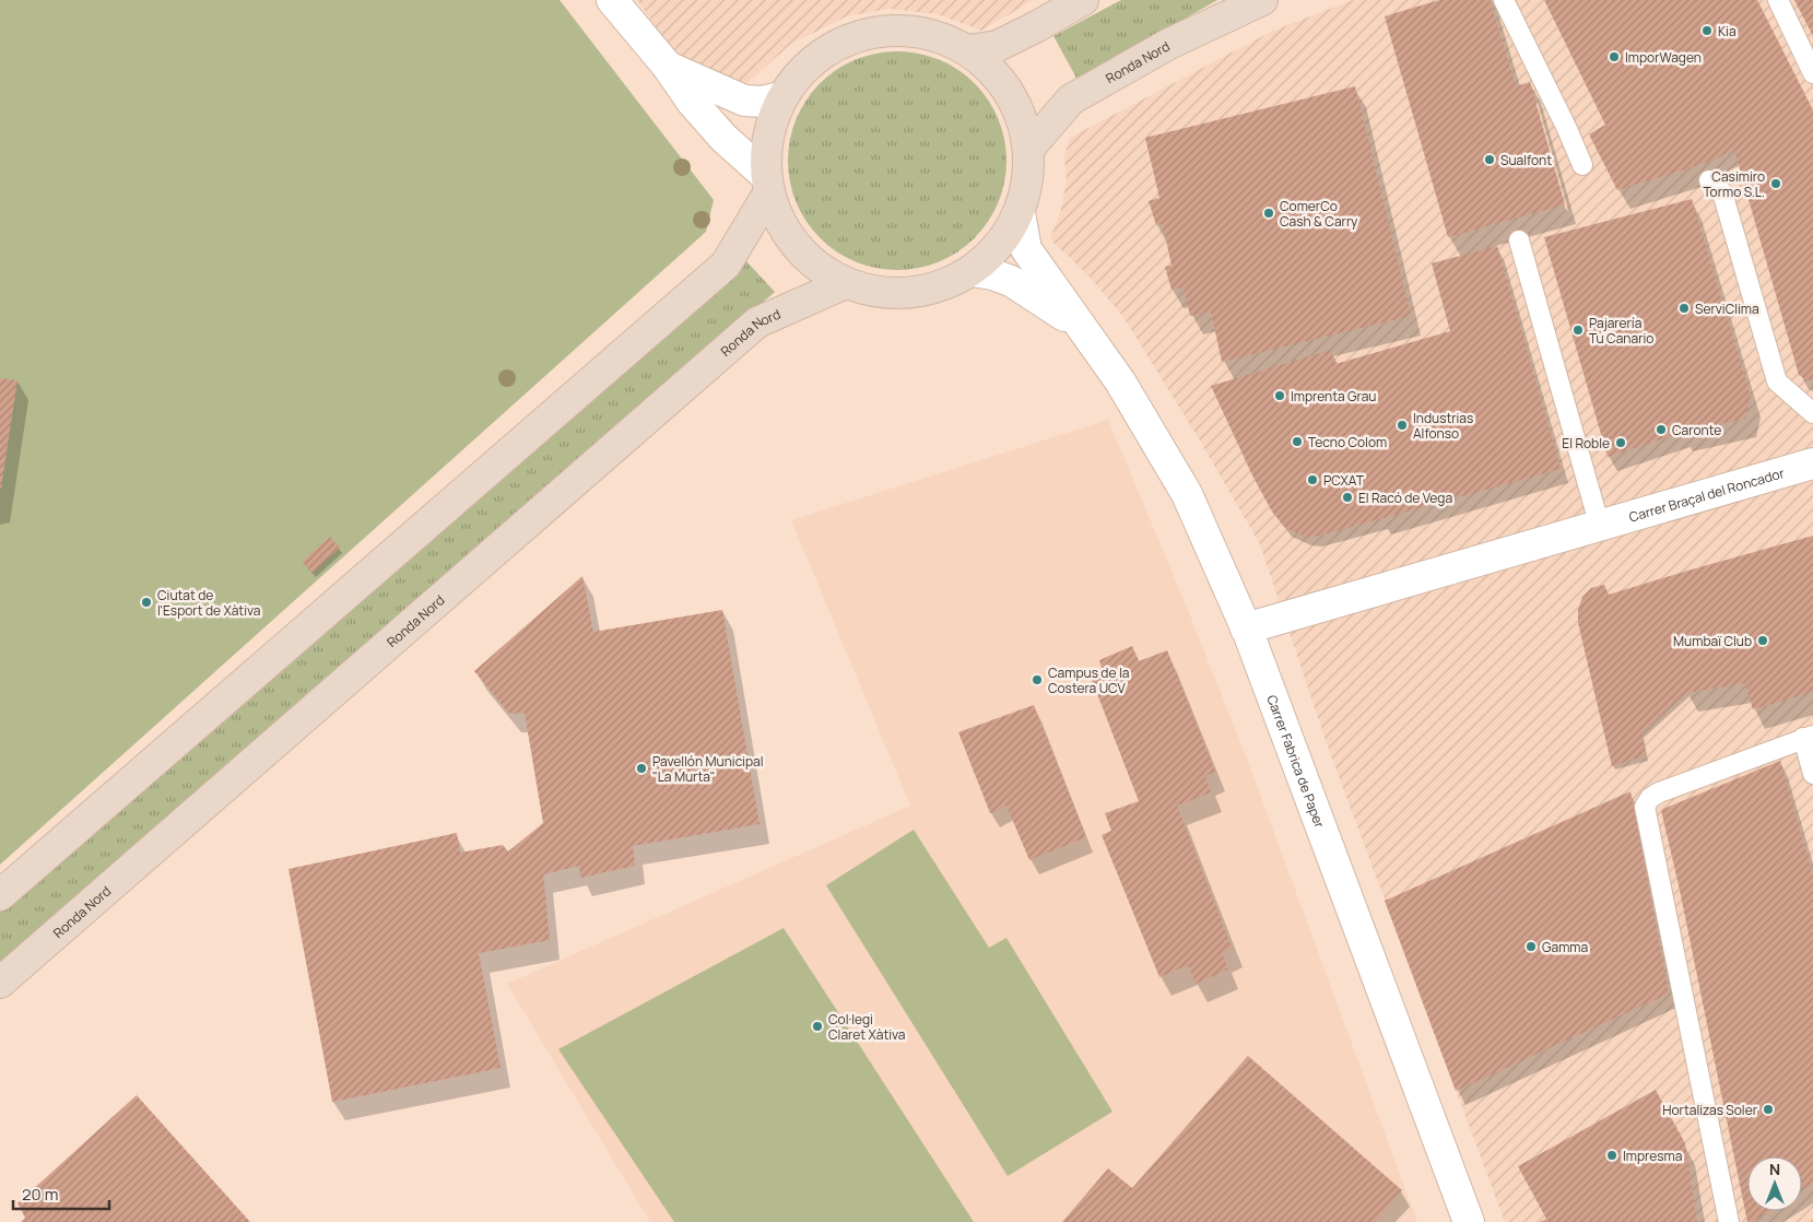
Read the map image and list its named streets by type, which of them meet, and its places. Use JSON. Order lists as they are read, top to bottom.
{
  "streets": {
    "main road": ["Ronda Nord"],
    "street": ["Carrer Braçal del Roncador", "Carrer Fabrica de Paper"]
  },
  "crossings": [
    ["Carrer Braçal del Roncador", "Carrer Fabrica de Paper"]
  ],
  "places": [
    "Kia",
    "ImporWagen",
    "Sualfont",
    "Casimiro Tormo S.L.",
    "ComerCo Cash & Carry",
    "ServiClima",
    "Pajarería Tu Canario",
    "Imprenta Grau",
    "Industrias Alfonso",
    "Caronte",
    "Tecno Colom",
    "El Roble",
    "PCXAT",
    "El Racó de Vega",
    "Ciutat de l'Esport de Xàtiva",
    "Mumbaï Club",
    "Campus de la Costera UCV",
    "Pavellón Municipal \"La Murta\"",
    "Gamma",
    "Col·legi Claret Xàtiva",
    "Hortalizas Soler",
    "Impresma"
  ],
  "scale_bar": "20 m",
  "north": "top"
}
